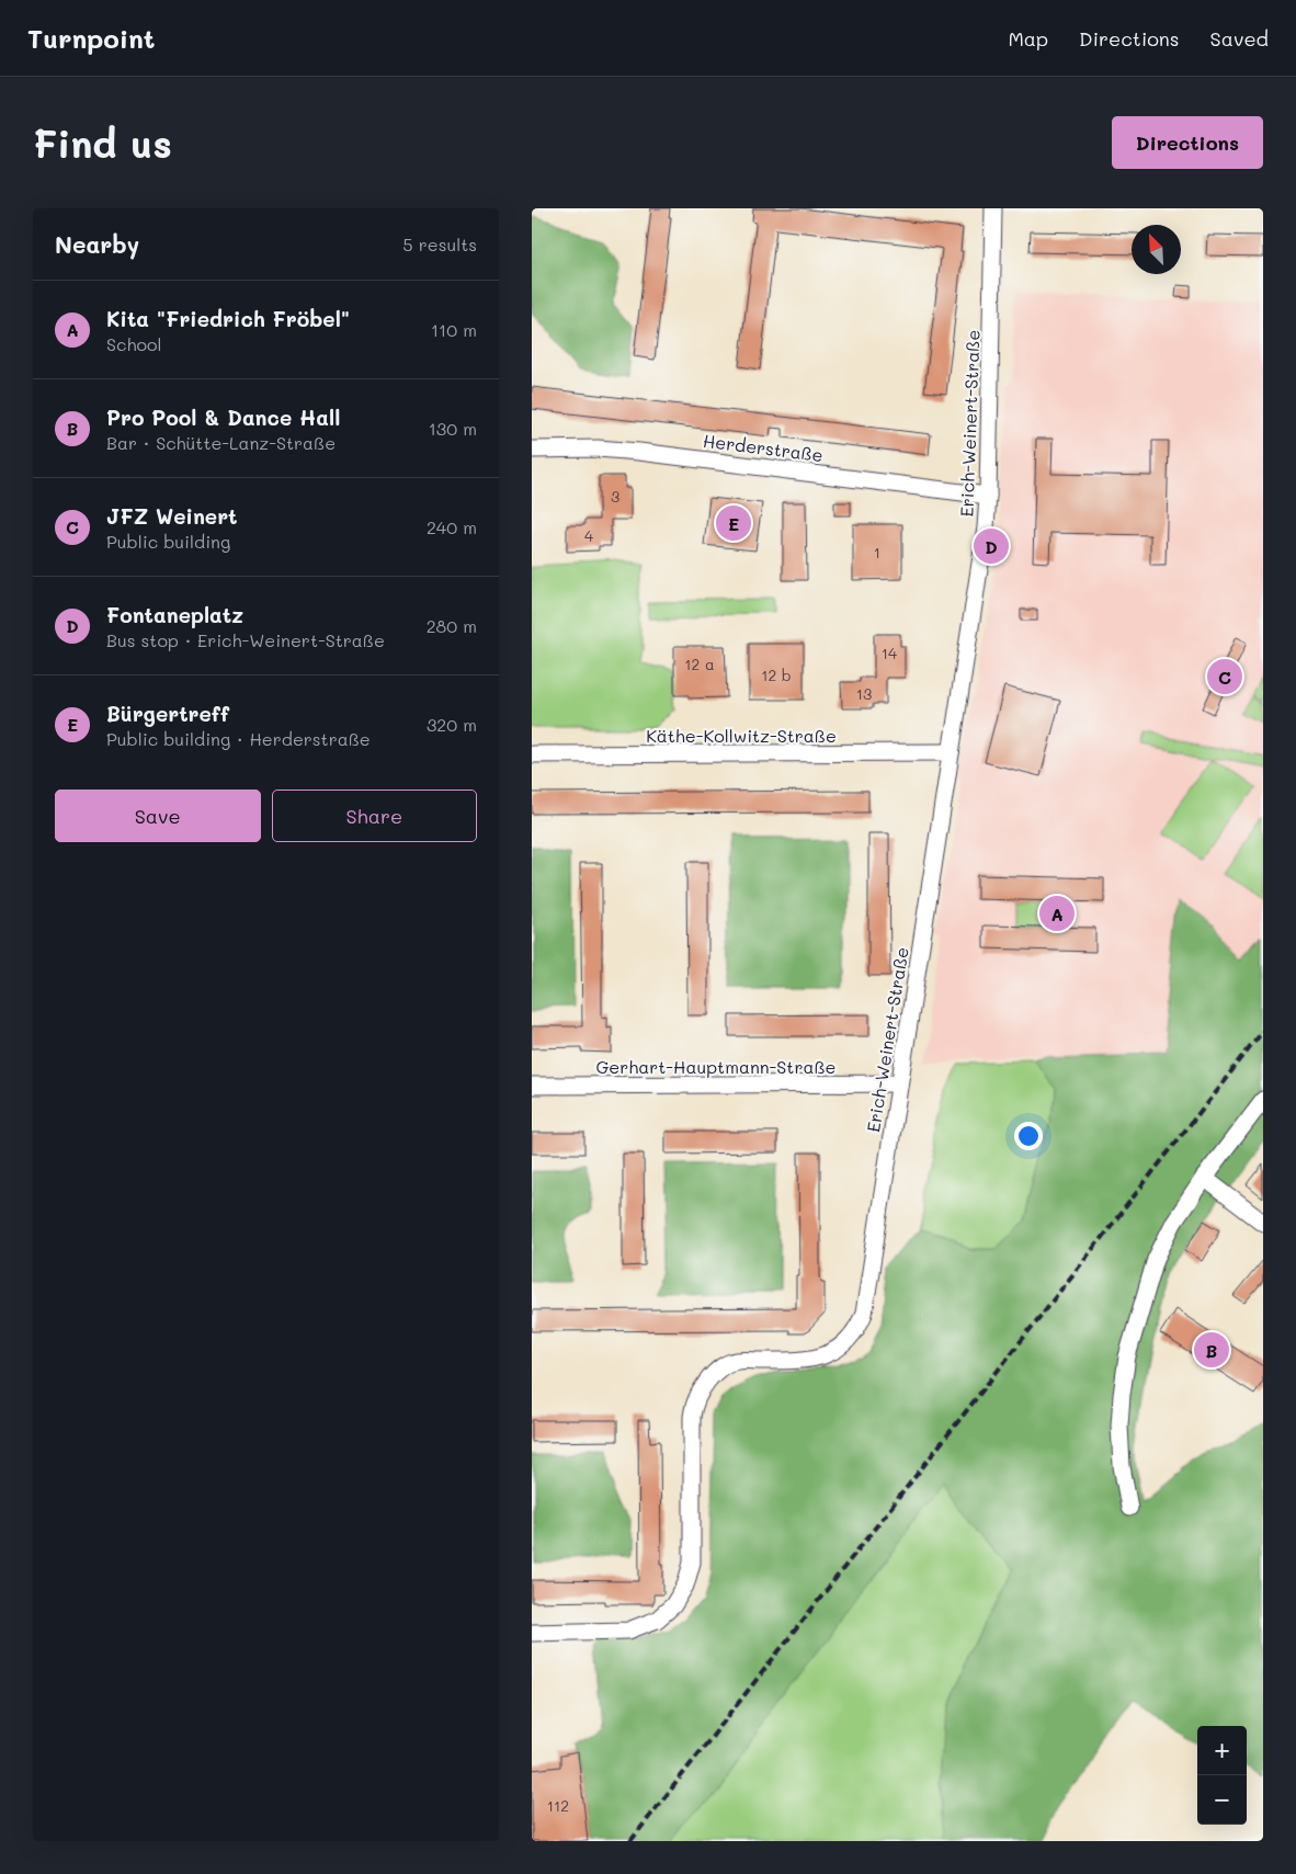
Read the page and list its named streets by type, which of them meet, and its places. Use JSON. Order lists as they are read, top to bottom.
{
  "streets": {
    "street": [
      "Erich-Weinert-Straße",
      "Herderstraße",
      "Käthe-Kollwitz-Straße",
      "Gerhart-Hauptmann-Straße"
    ]
  },
  "crossings": [
    ["Erich-Weinert-Straße", "Herderstraße"],
    ["Erich-Weinert-Straße", "Käthe-Kollwitz-Straße"],
    ["Erich-Weinert-Straße", "Gerhart-Hauptmann-Straße"]
  ],
  "house_numbers": [
    "3",
    "4",
    "1",
    "14",
    "12 a",
    "12 b",
    "13",
    "112"
  ],
  "north": "top left",
  "page": {
    "header": "Turnpoint",
    "nav": ["Map", "Directions", "Saved"],
    "buttons": [
      "Directions",
      ["Save", "Share"]
    ],
    "title": "Find us",
    "heading": ["Nearby", "5 results"],
    "list": [
      {
        "mark": "A",
        "name": "Kita \"Friedrich Fröbel\"",
        "note": "School",
        "value": "110 m"
      },
      {
        "mark": "B",
        "name": "Pro Pool & Dance Hall",
        "note": "Bar · Schütte-Lanz-Straße",
        "value": "130 m"
      },
      {
        "mark": "C",
        "name": "JFZ Weinert",
        "note": "Public building",
        "value": "240 m"
      },
      {
        "mark": "D",
        "name": "Fontaneplatz",
        "note": "Bus stop · Erich-Weinert-Straße",
        "value": "280 m"
      },
      {
        "mark": "E",
        "name": "Bürgertreff",
        "note": "Public building · Herderstraße",
        "value": "320 m"
      }
    ],
    "pins": [
      "E",
      "D",
      "C",
      "A",
      "B"
    ],
    "map_buttons": ["+", "−"]
  }
}
